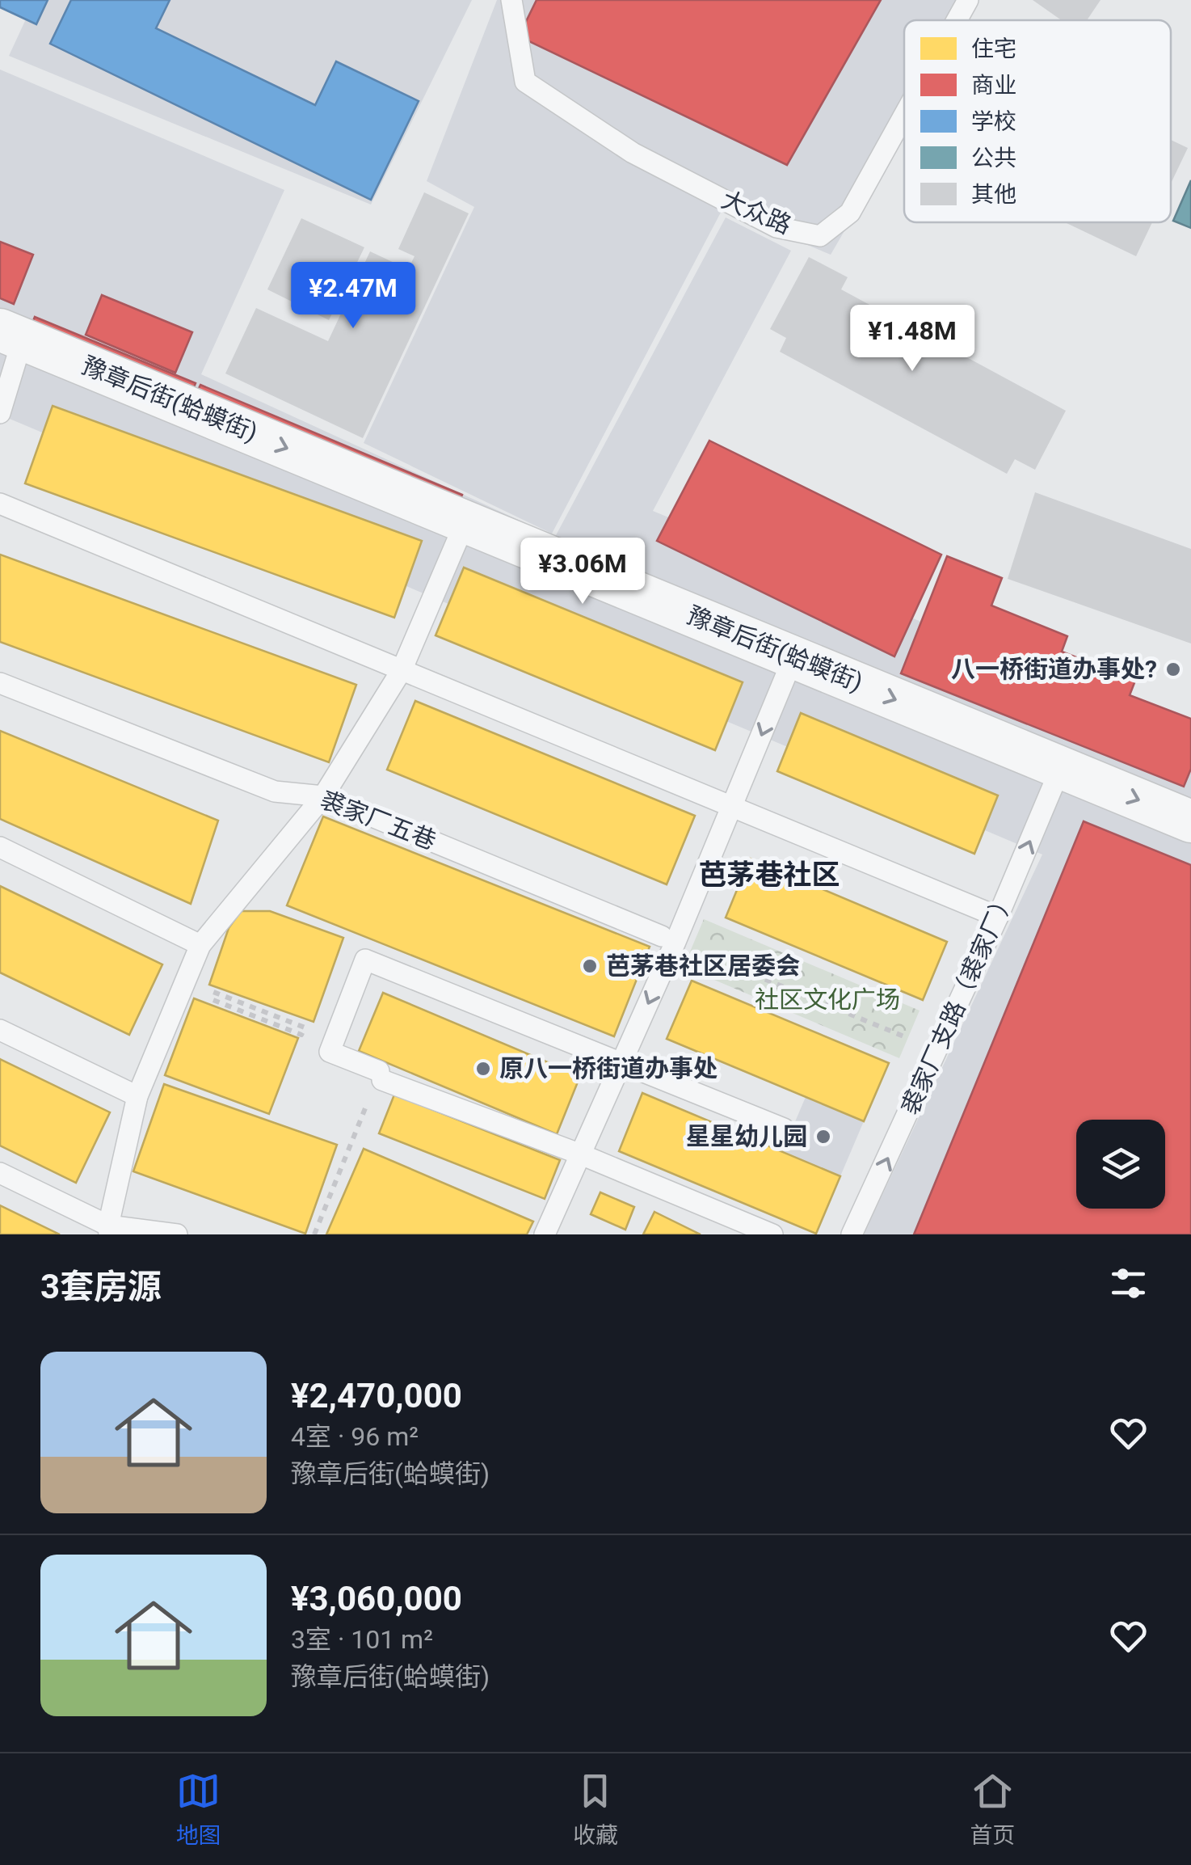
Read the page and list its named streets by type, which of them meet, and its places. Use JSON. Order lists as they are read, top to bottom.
{
  "streets": {
    "street": ["豫章后街(蛤蟆街)"],
    "lane": ["大众路", "裘家厂五巷", "裘家厂支路（裘家厂）"]
  },
  "crossings": [
    ["豫章后街(蛤蟆街)", "裘家厂支路（裘家厂）"]
  ],
  "one_way": ["豫章后街(蛤蟆街)", "裘家厂支路（裘家厂）"],
  "districts": ["芭茅巷社区"],
  "parks": ["社区文化广场"],
  "places": [
    "八一桥街道办事处?",
    "芭茅巷社区居委会",
    "原八一桥街道办事处",
    "星星幼儿园"
  ],
  "legend": [
    "住宅",
    "商业",
    "学校",
    "公共",
    "其他"
  ],
  "page": {
    "price": ["¥2.47M", "¥1.48M", "¥3.06M"],
    "heading": "3套房源",
    "list": [
      {
        "name": "¥2,470,000",
        "note": "4室 · 96 m² · 豫章后街(蛤蟆街)"
      },
      {
        "name": "¥3,060,000",
        "note": "3室 · 101 m² · 豫章后街(蛤蟆街)"
      }
    ],
    "tabs": ["地图", "收藏", "首页"]
  }
}
